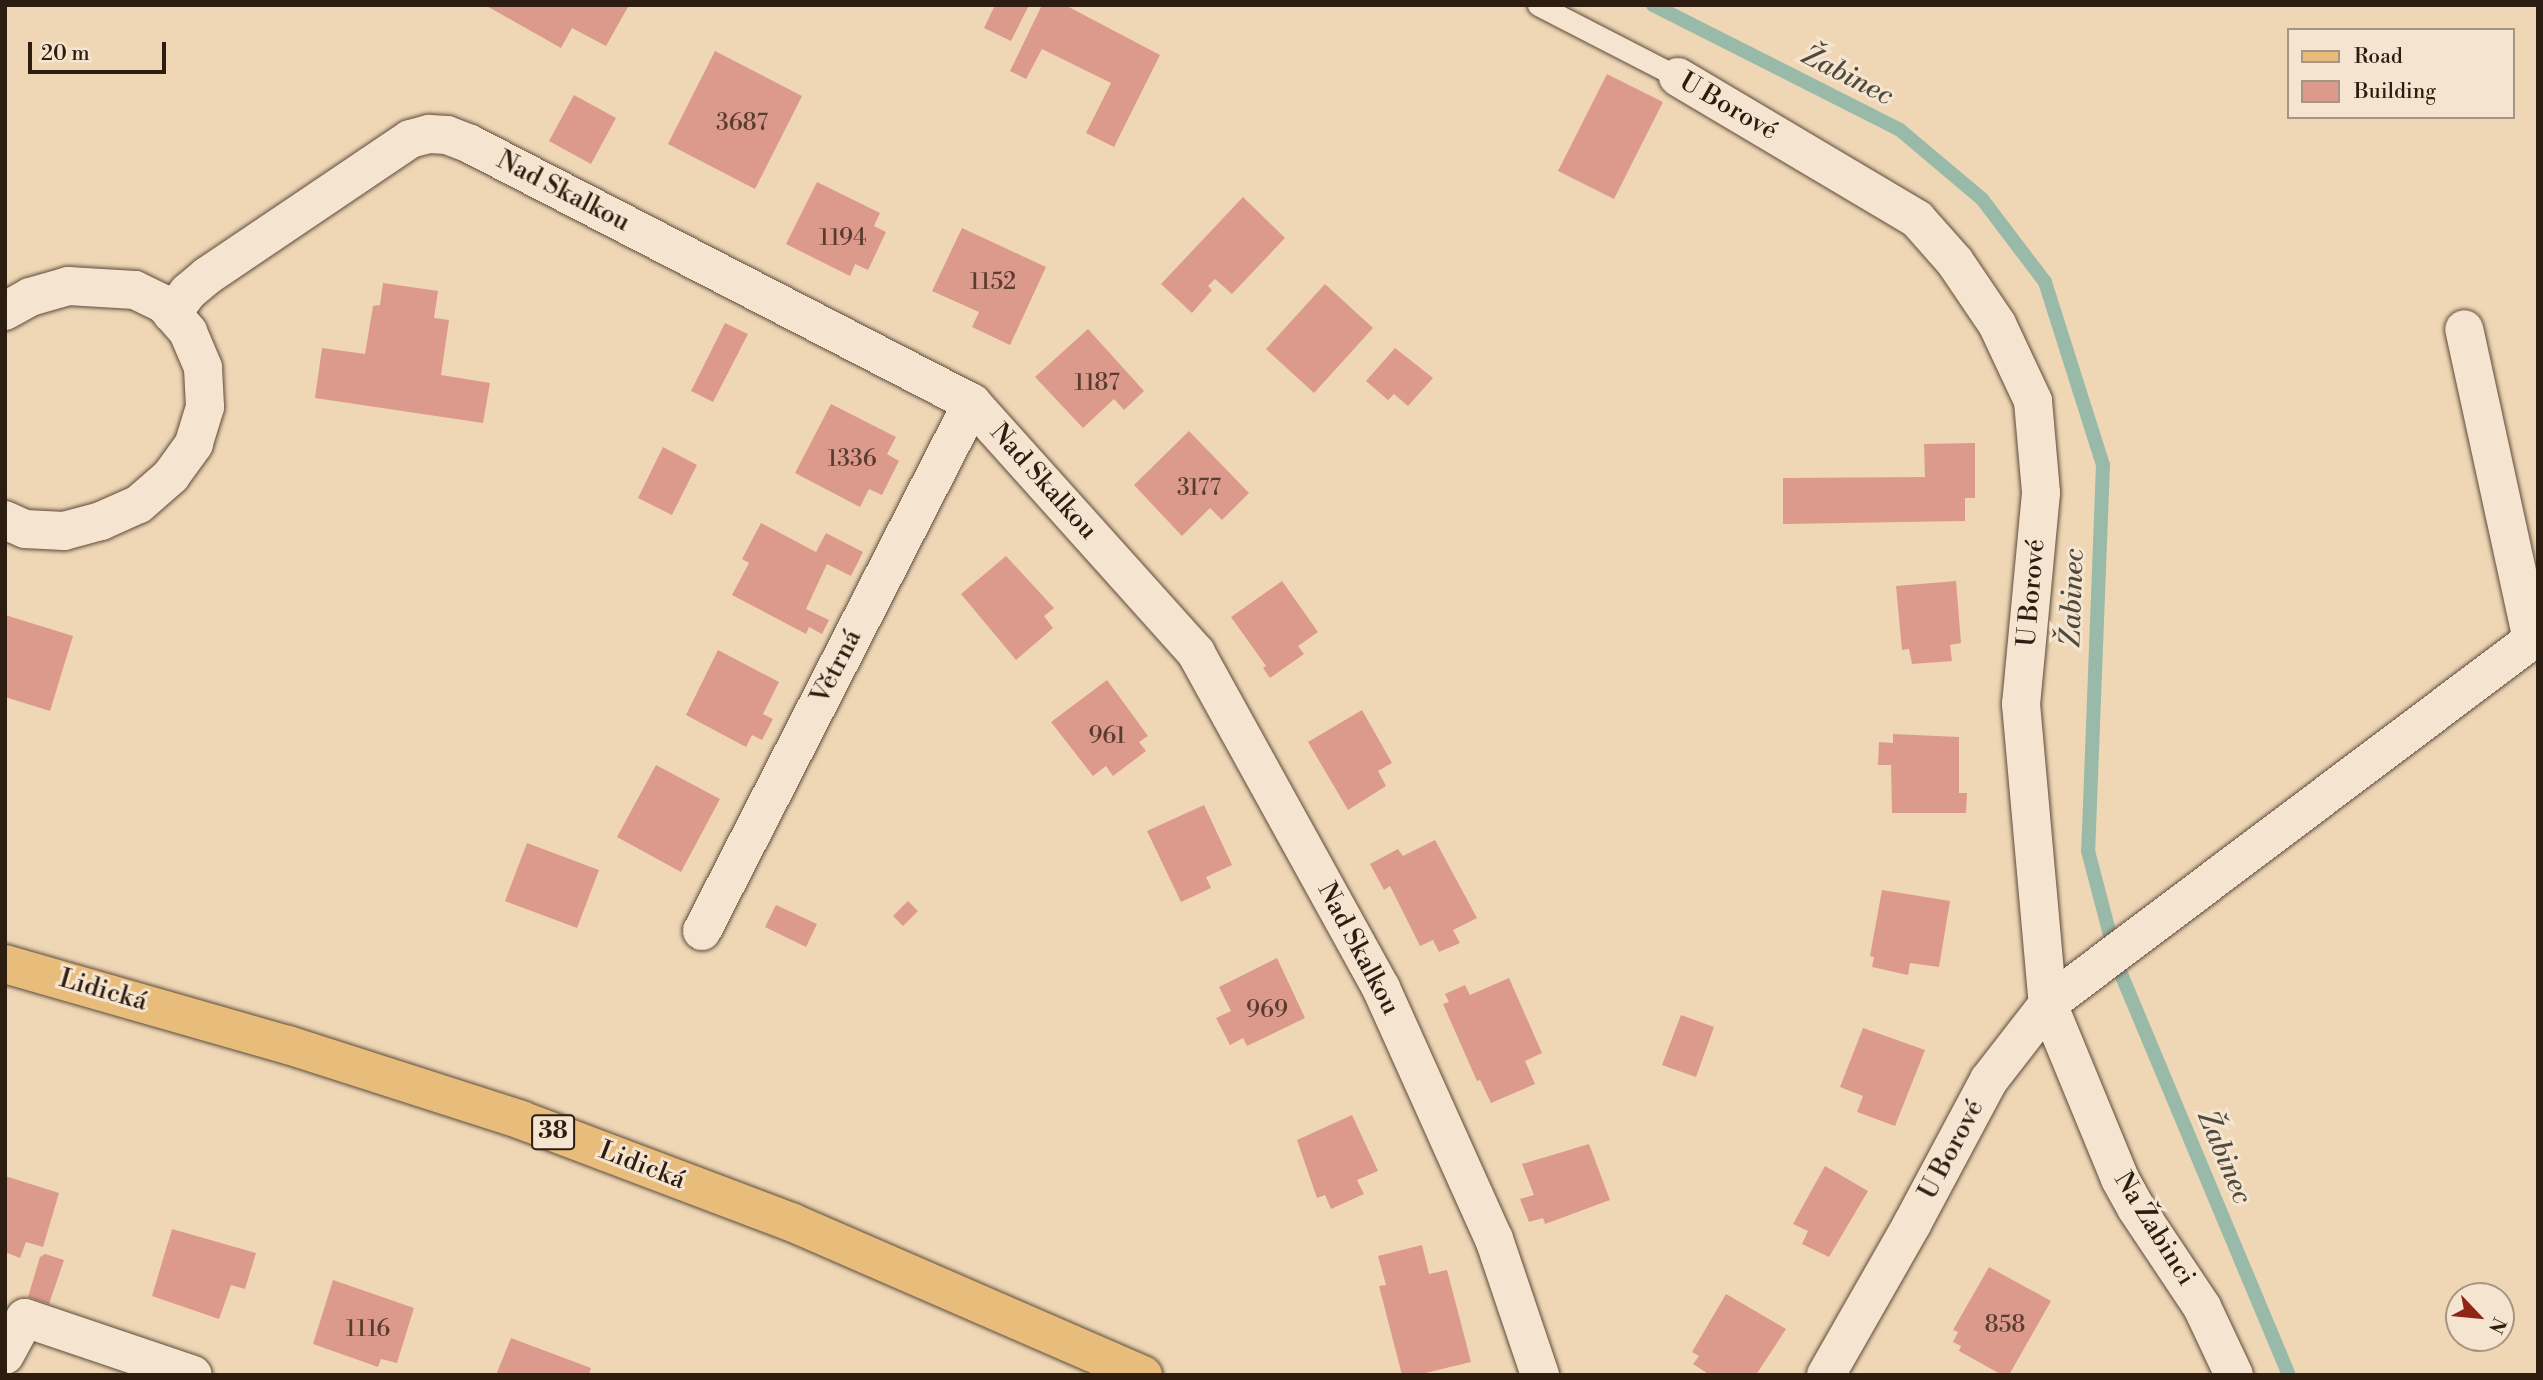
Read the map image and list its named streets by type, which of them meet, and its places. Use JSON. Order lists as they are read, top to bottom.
{
  "streets": {
    "main road": ["Lidická", "38"],
    "street": [
      "U Borové",
      "Nad Skalkou",
      "Větrná",
      "Na Žabinci"
    ]
  },
  "crossings": [
    ["U Borové", "Na Žabinci"],
    ["Nad Skalkou", "Větrná"]
  ],
  "water": ["Žabinec"],
  "house_numbers": [
    "3687",
    "1194",
    "1152",
    "1187",
    "1336",
    "3177",
    "961",
    "969",
    "858",
    "1116"
  ],
  "legend": ["Road", "Building"],
  "scale_bar": "20 m",
  "north": "bottom right"
}
